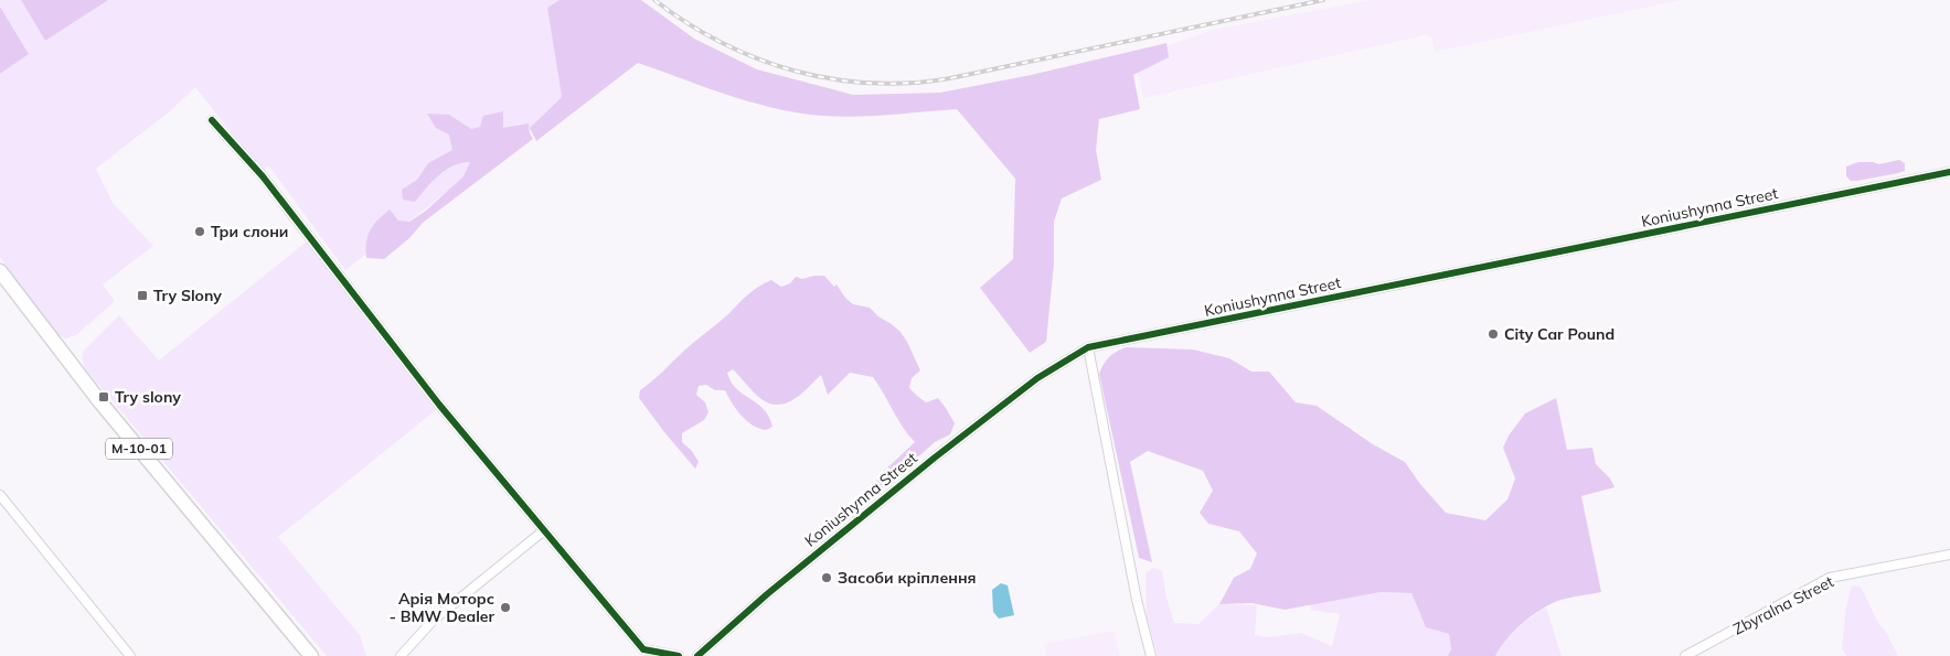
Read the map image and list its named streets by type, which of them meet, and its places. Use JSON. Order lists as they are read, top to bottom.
{
  "streets": {
    "highway": ["М-10-01"],
    "street": ["Koniushynna Street", "Zbyralna Street"]
  },
  "places": {
    "other": [
      "Три слони",
      "City Car Pound",
      "Засоби кріплення",
      "Арія Моторс - BMW Dealer"
    ],
    "transit": ["Try Slony", "Try slony"]
  }
}
